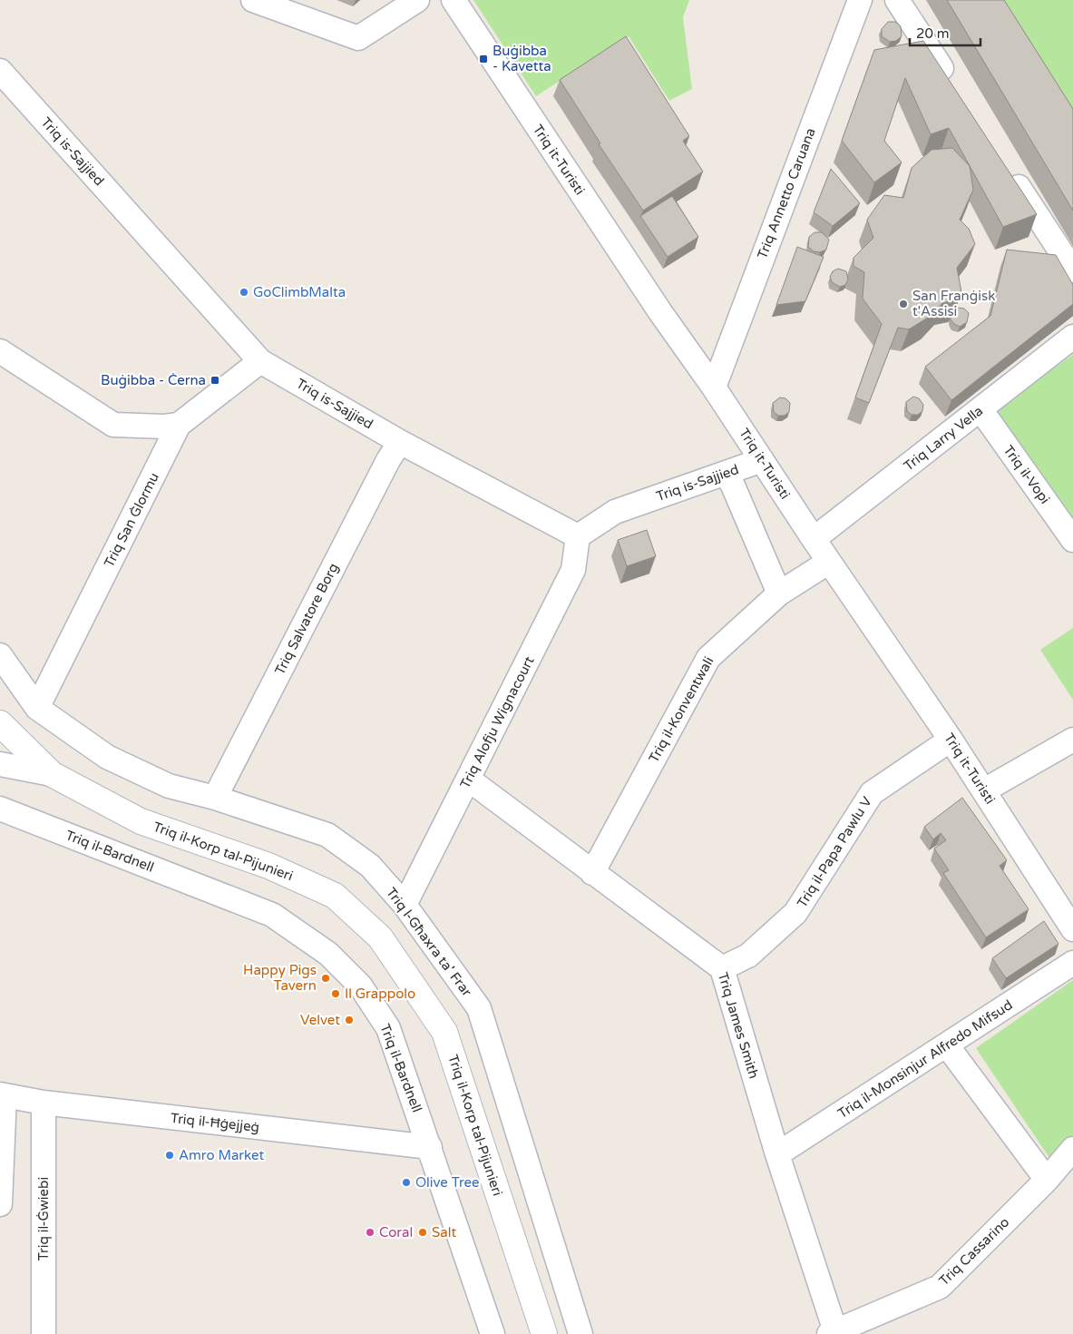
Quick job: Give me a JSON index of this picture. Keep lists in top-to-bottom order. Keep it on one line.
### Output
{"streets":{"street":["Triq is-Sajjied","Triq it-Turisti","Triq Annetto Caruana","Triq Larry Vella","Triq il-Vopi","Triq San Ġlormu","Triq Salvatore Borg","Triq il-Konventwali","Triq Alofju Wignacourt","Triq il-Bardnell","Triq il-Korp tal-Pijunieri","Triq il-Papa Pawlu V","Triq l-Għaxra ta' Frar","Triq James Smith","Triq il-Monsinjur Alfredo Mifsud","Triq il-Ħġejjeġ","Triq il-Ġwiebi","Triq Cassarino"]},"crossings":[["Triq is-Sajjied","Triq it-Turisti"],["Triq is-Sajjied","Triq San Ġlormu"],["Triq is-Sajjied","Triq Salvatore Borg"],["Triq is-Sajjied","Triq Alofju Wignacourt"],["Triq it-Turisti","Triq Annetto Caruana"],["Triq it-Turisti","Triq Larry Vella"],["Triq it-Turisti","Triq il-Konventwali"],["Triq it-Turisti","Triq il-Papa Pawlu V"],["Triq Larry Vella","Triq il-Vopi"],["Triq San Ġlormu","Triq l-Għaxra ta' Frar"],["Triq Salvatore Borg","Triq l-Għaxra ta' Frar"],["Triq il-Konventwali","Triq James Smith"],["Triq Alofju Wignacourt","Triq l-Għaxra ta' Frar"],["Triq Alofju Wignacourt","Triq James Smith"],["Triq il-Bardnell","Triq il-Ħġejjeġ"],["Triq il-Papa Pawlu V","Triq James Smith"],["Triq James Smith","Triq il-Monsinjur Alfredo Mifsud"],["Triq James Smith","Triq Cassarino"],["Triq il-Ħġejjeġ","Triq il-Ġwiebi"]],"places":{"transit":["Buġibba - Kavetta","Buġibba - Ċerna"],"other":["GoClimbMalta","San Franġisk t'Assisi","Happy Pigs Tavern","Il Grappolo","Velvet","Amro Market","Olive Tree","Coral","Salt"]},"scale_bar":"20 m"}
